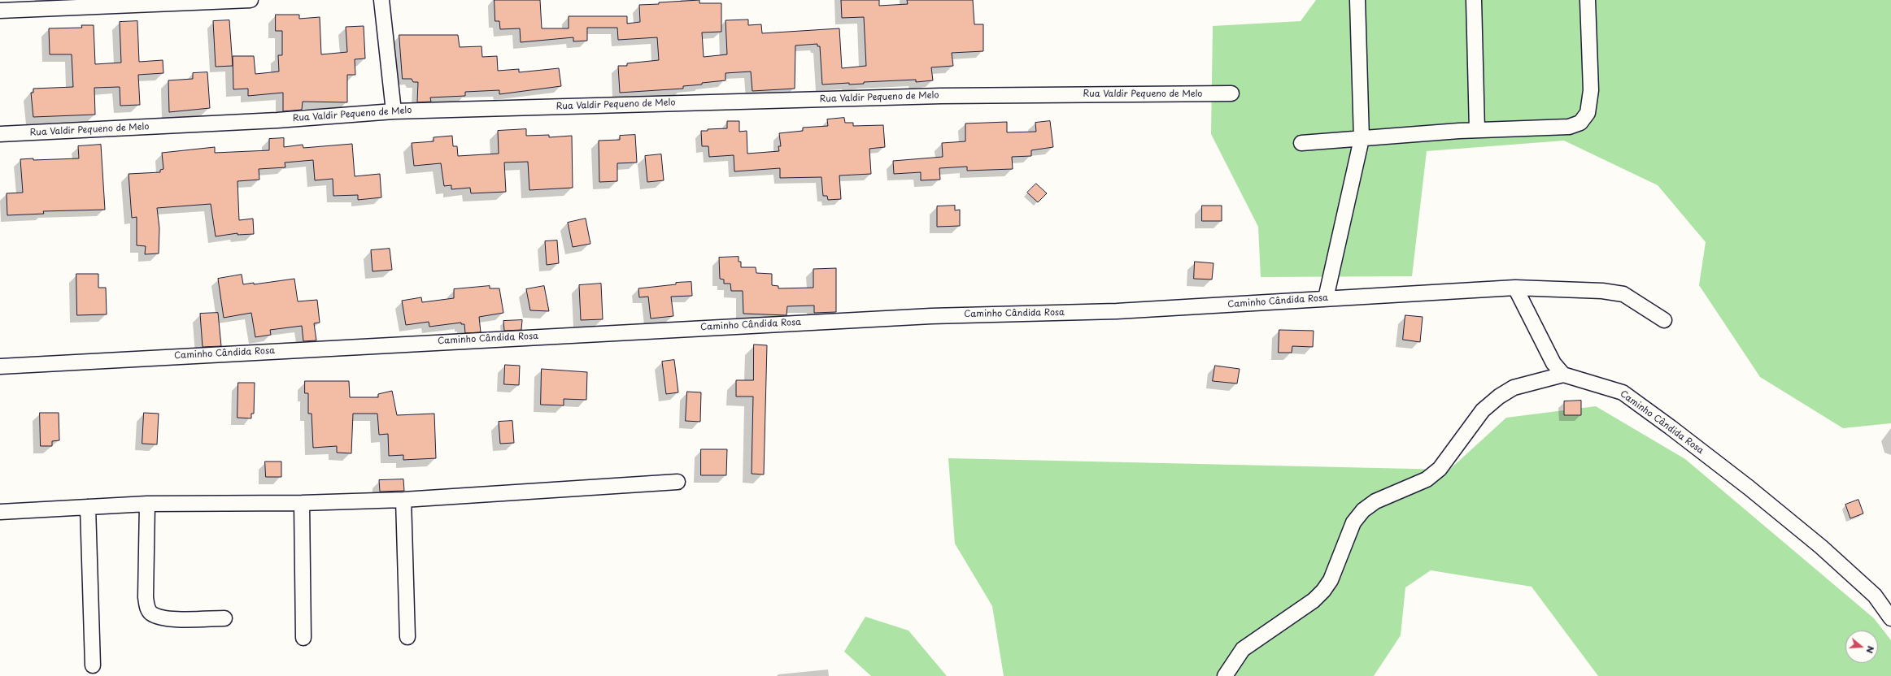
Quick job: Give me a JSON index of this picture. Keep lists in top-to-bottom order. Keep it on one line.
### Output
{"streets":{"street":["Rua Valdir Pequeno de Melo","Caminho Cândida Rosa"]},"north":"right"}
